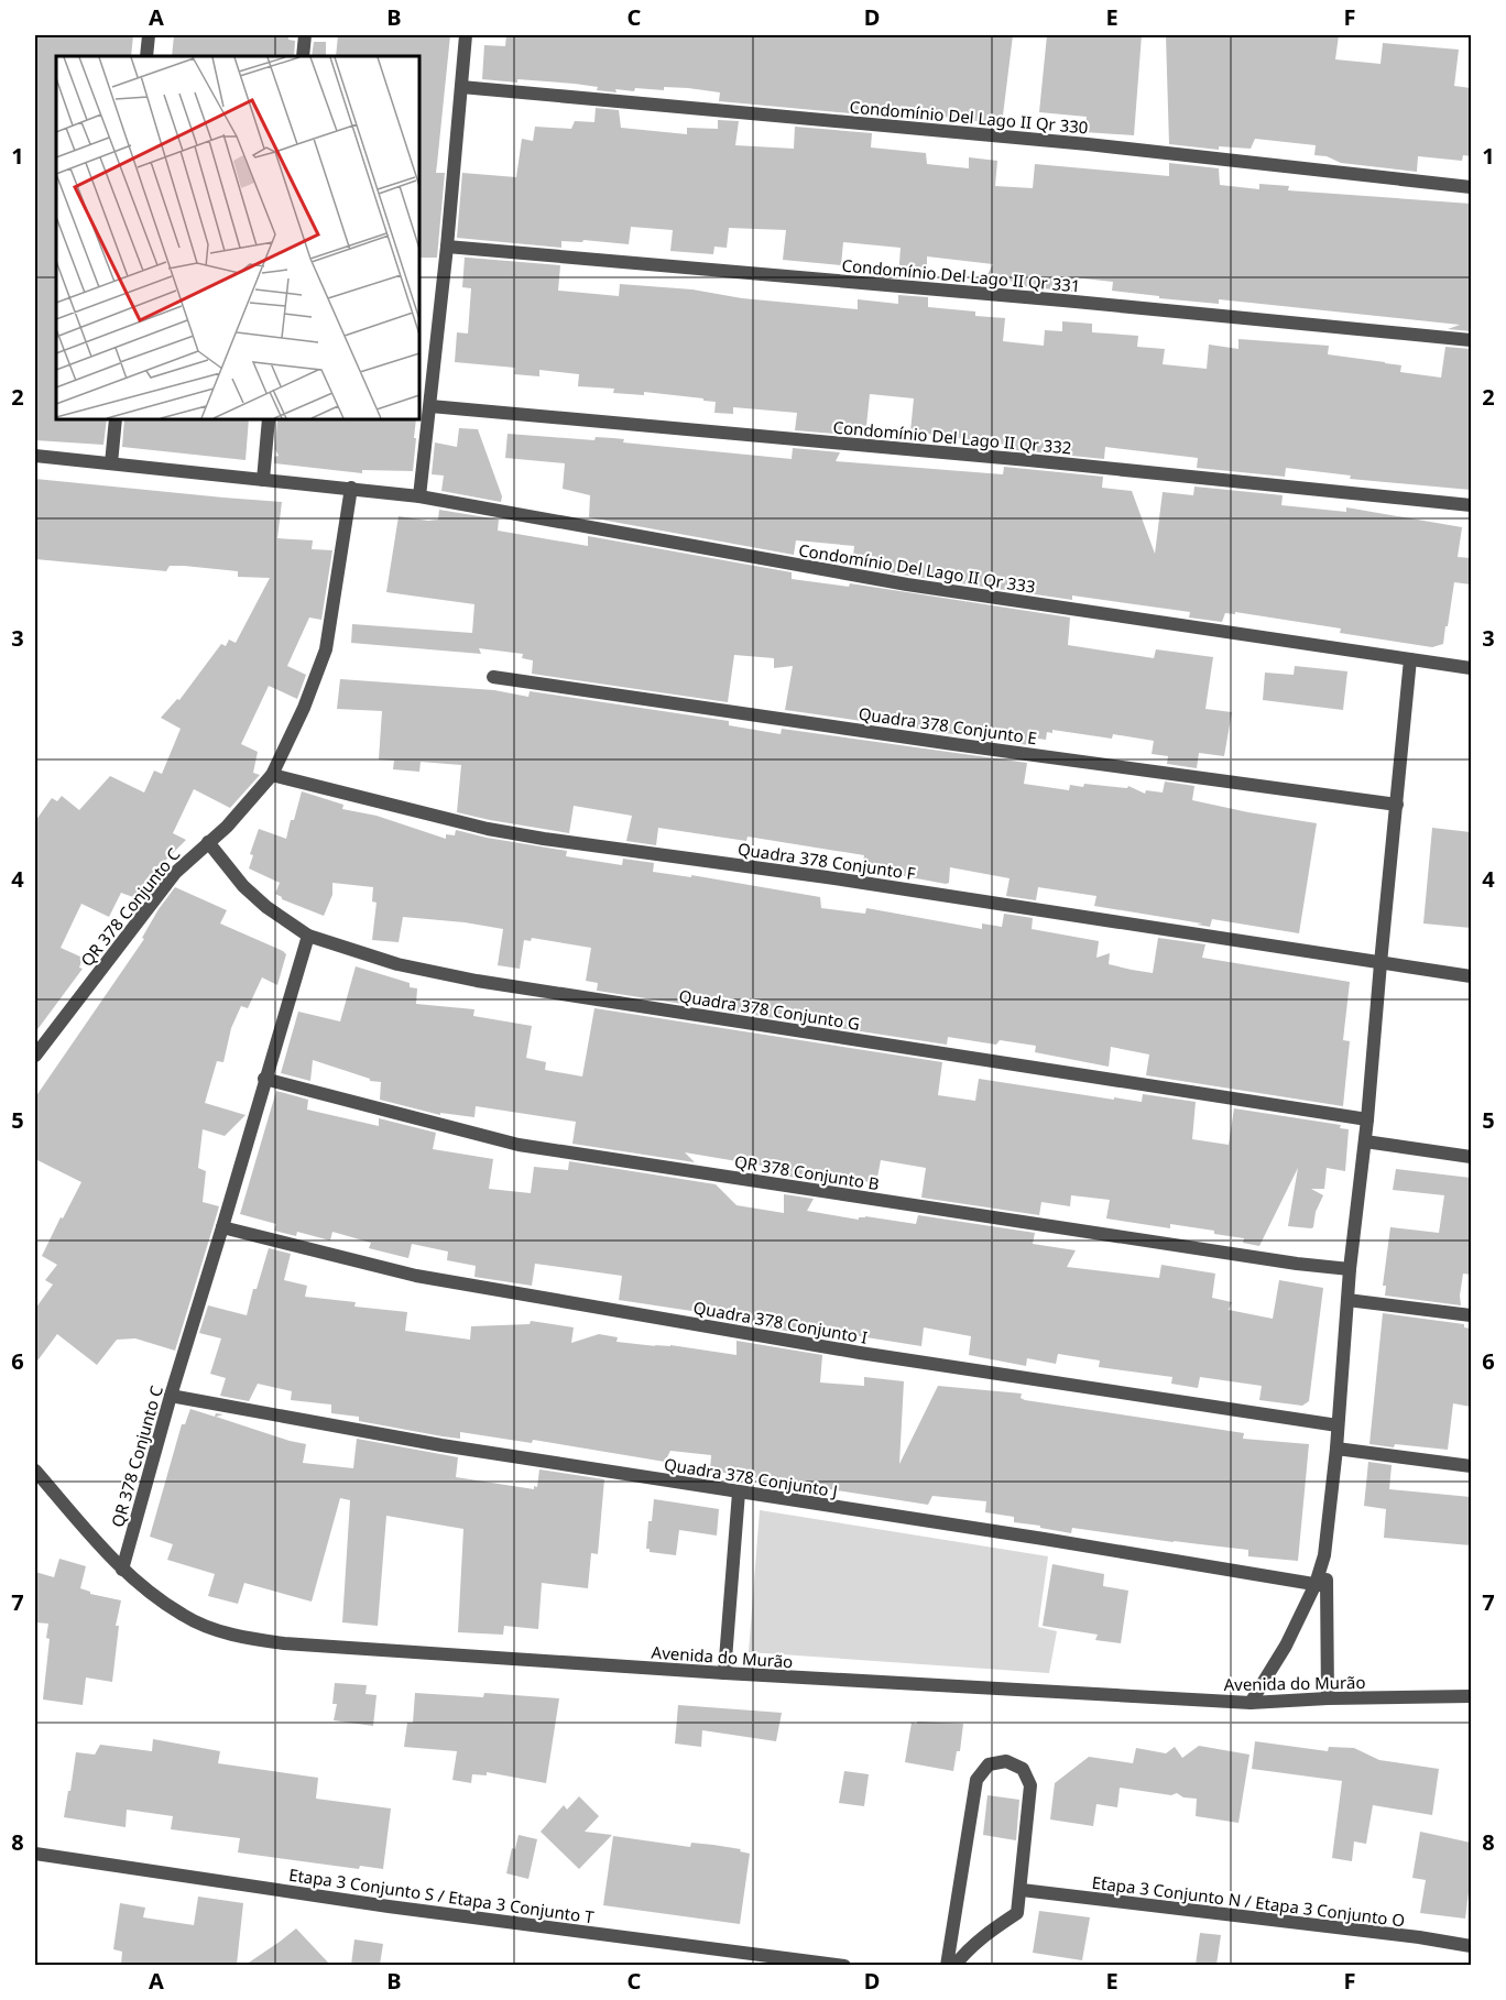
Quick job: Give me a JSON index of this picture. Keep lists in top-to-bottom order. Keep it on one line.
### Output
{"streets":{"street":["Condomínio Del Lago II Qr 330","Condomínio Del Lago II Qr 331","Condomínio Del Lago II Qr 332","Condomínio Del Lago II Qr 333","Quadra 378 Conjunto E","Quadra 378 Conjunto F","QR 378 Conjunto C","Quadra 378 Conjunto G","QR 378 Conjunto B","Quadra 378 Conjunto I","Quadra 378 Conjunto J","Avenida do Murão","Etapa 3 Conjunto S / Etapa 3 Conjunto T","Etapa 3 Conjunto N / Etapa 3 Conjunto O"]},"crossings":[["Condomínio Del Lago II Qr 333","QR 378 Conjunto C"],["Quadra 378 Conjunto F","QR 378 Conjunto C"],["QR 378 Conjunto C","Quadra 378 Conjunto G"],["QR 378 Conjunto C","QR 378 Conjunto B"],["QR 378 Conjunto C","Quadra 378 Conjunto I"],["QR 378 Conjunto C","Quadra 378 Conjunto J"],["QR 378 Conjunto C","Avenida do Murão"]],"grid":{"columns":["A","B","C","D","E","F"],"rows":["1","2","3","4","5","6","7","8"]}}
